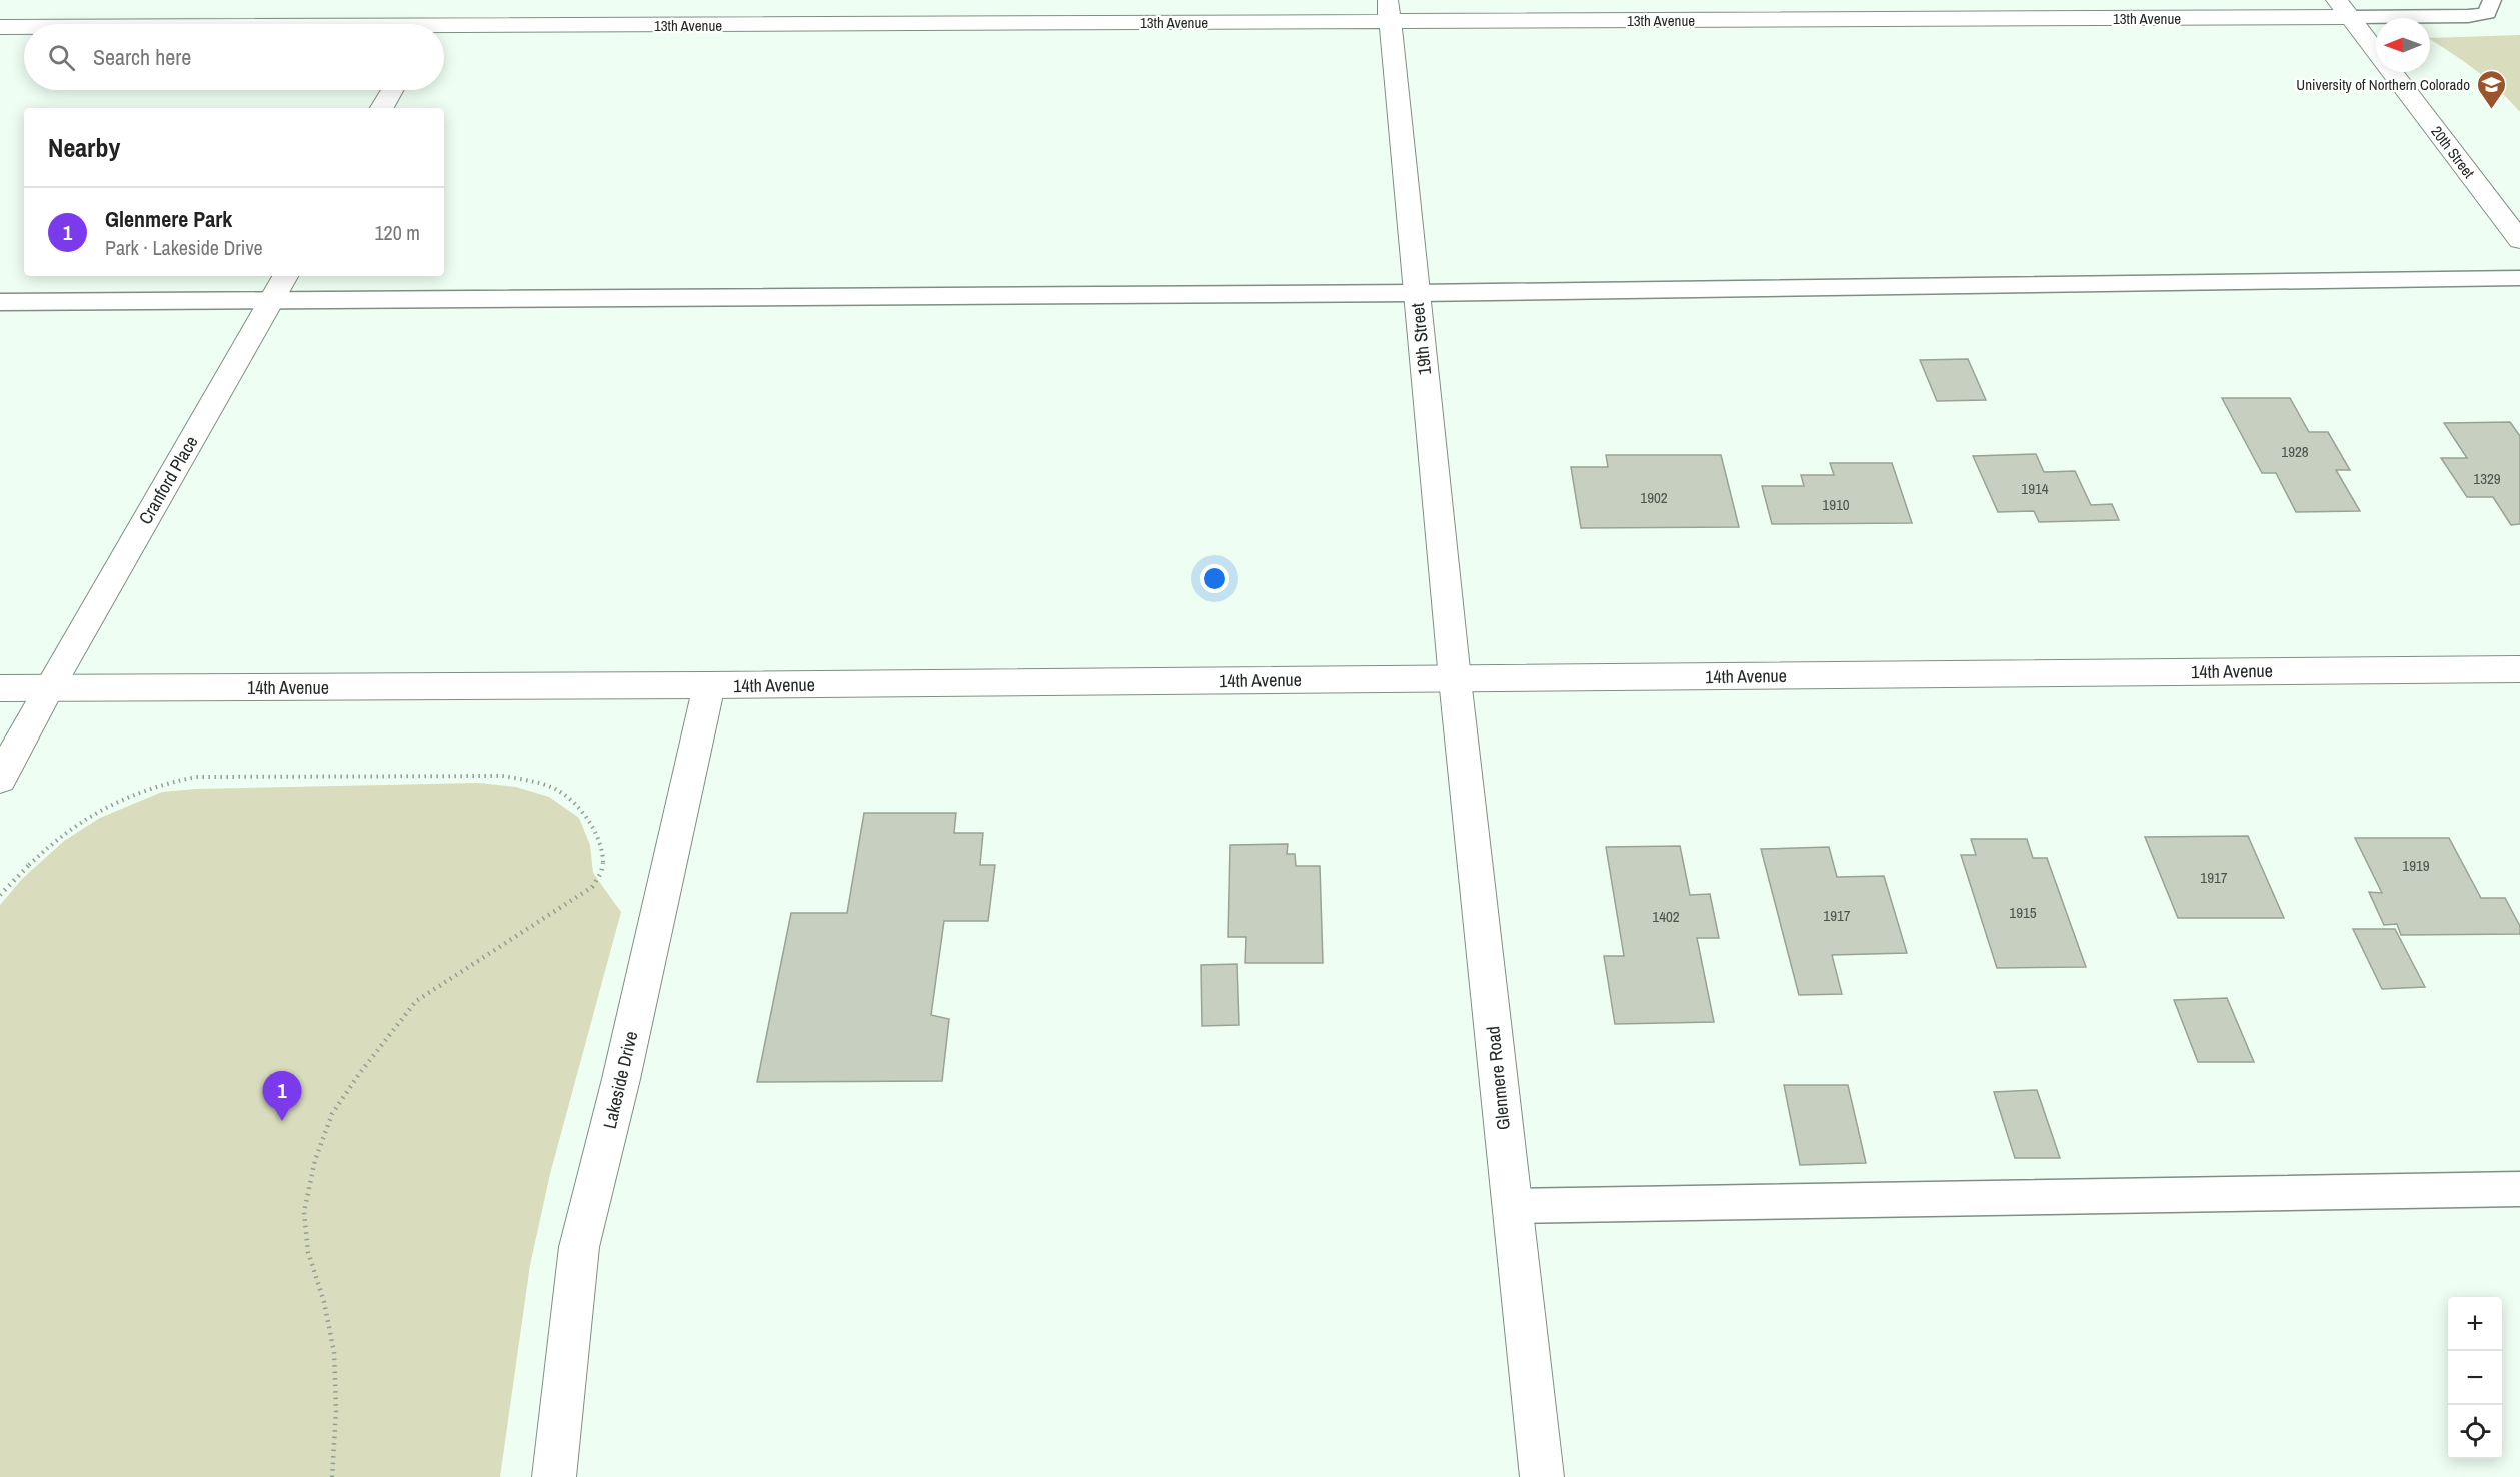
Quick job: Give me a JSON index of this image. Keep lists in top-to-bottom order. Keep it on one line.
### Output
{"streets":{"street":["13th Avenue","20th Street","19th Street","Cranford Place","14th Avenue","Glenmere Road","Lakeside Drive"]},"crossings":[["13th Avenue","20th Street"],["13th Avenue","19th Street"],["19th Street","14th Avenue"],["19th Street","Glenmere Road"],["Cranford Place","14th Avenue"],["14th Avenue","Glenmere Road"],["14th Avenue","Lakeside Drive"]],"places":{"school or university":["University of Northern Colorado"]},"house_numbers":["1928","1329","1914","1902","1910","1919","1917","1915","1917","1402"],"north":"left","page":{"search":"Search here","heading":"Nearby","list":[{"mark":"1","name":"Glenmere Park","note":"Park · Lakeside Drive","value":"120 m"}],"pins":"1","map_buttons":["+","−"]}}
